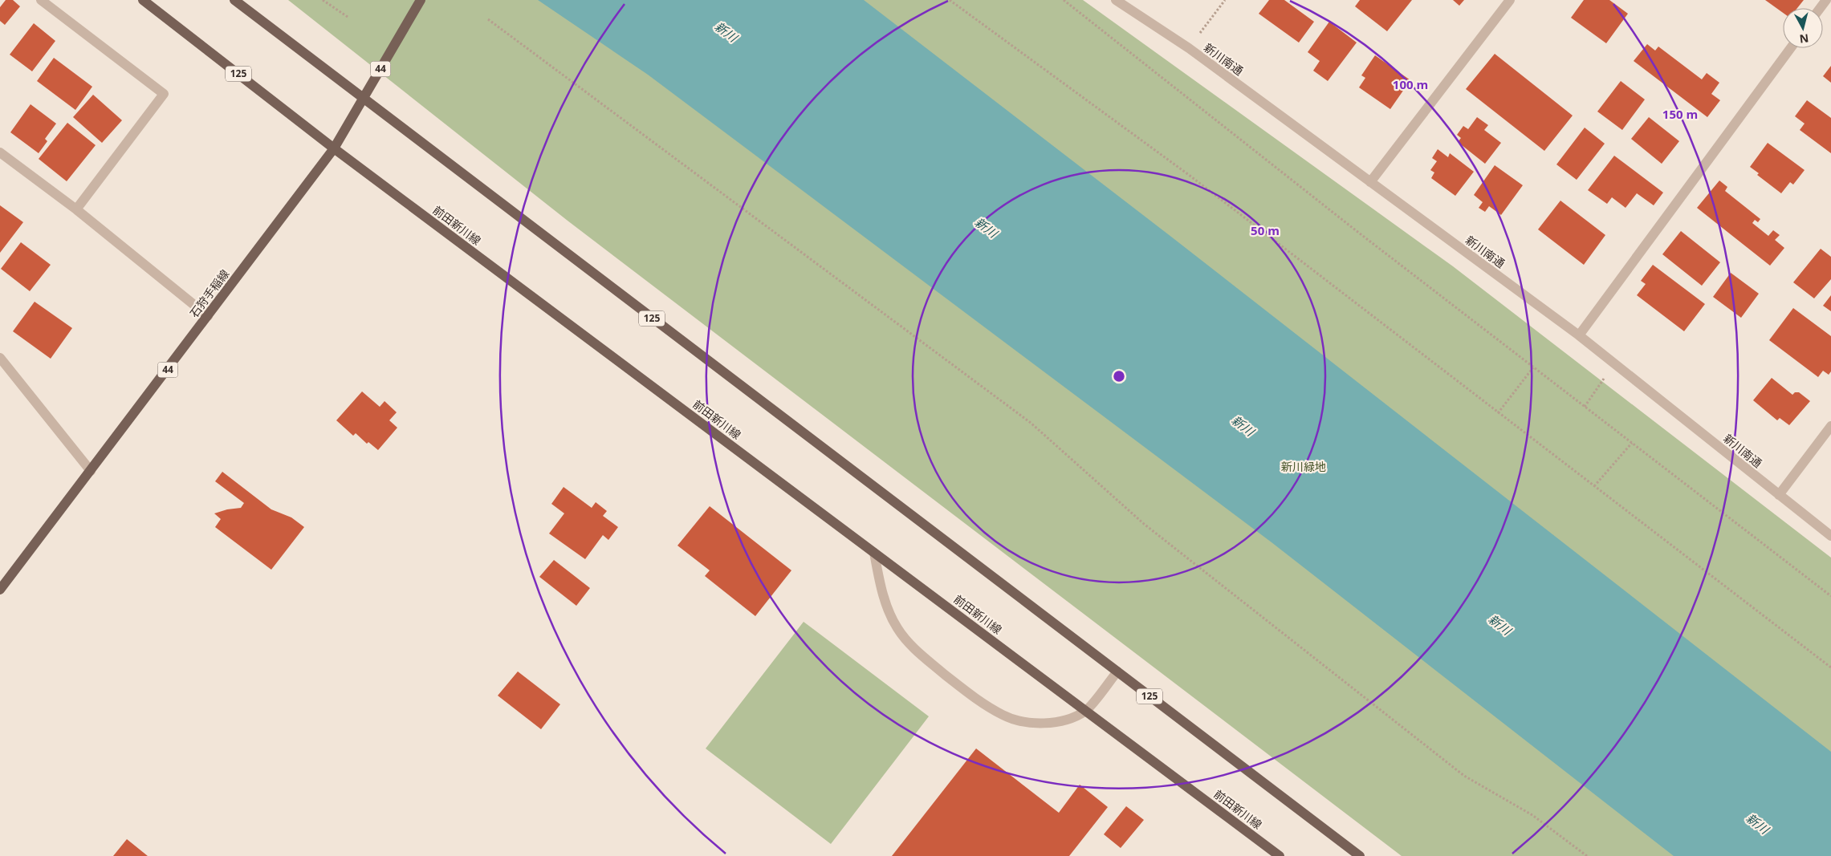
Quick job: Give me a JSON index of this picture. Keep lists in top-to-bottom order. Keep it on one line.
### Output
{"streets":{"main road":["44","125","前田新川線","石狩手稲線"],"street":["新川南通"]},"crossings":[["125","石狩手稲線"],["前田新川線","石狩手稲線"]],"water":["新川"],"parks":["新川緑地"],"north":"bottom","rings":["100 m","150 m","50 m"]}
